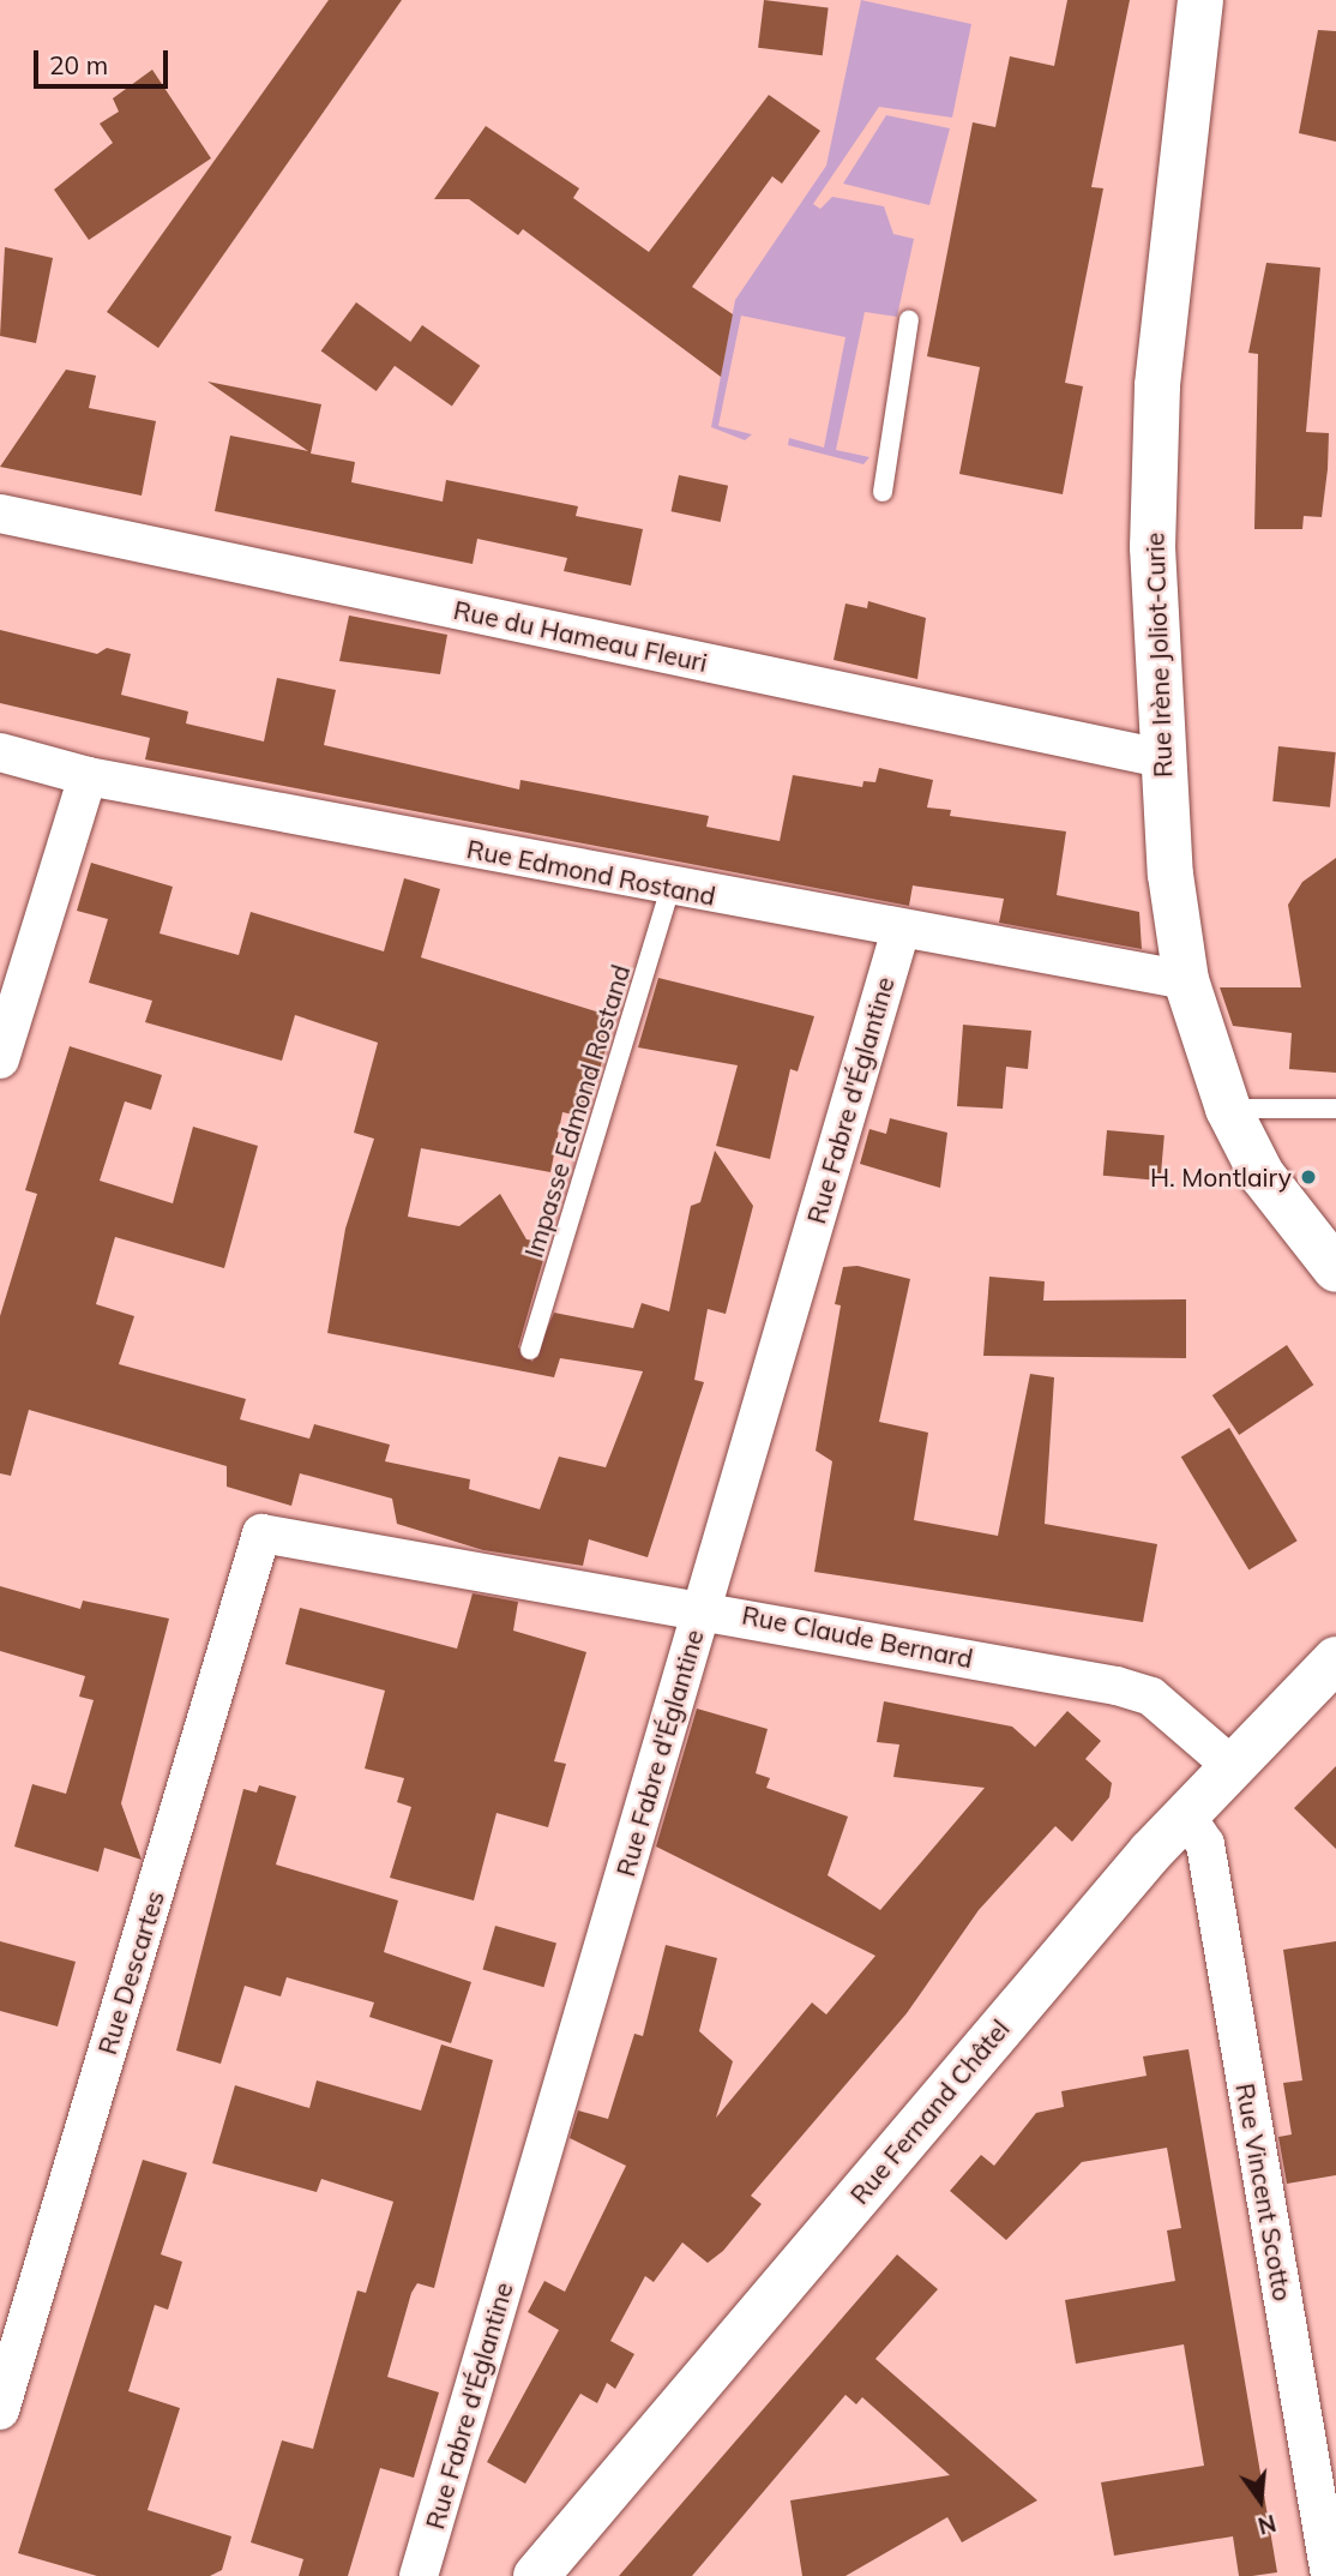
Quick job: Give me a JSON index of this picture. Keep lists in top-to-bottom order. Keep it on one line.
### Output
{"streets":{"street":["Rue du Hameau Fleuri","Rue Irène Joliot-Curie","Rue Edmond Rostand","Rue Fabre d'Églantine","Rue Claude Bernard","Rue Descartes","Rue Fernand Châtel","Rue Vincent Scotto"],"lane":["Impasse Edmond Rostand"]},"crossings":[["Rue du Hameau Fleuri","Rue Irène Joliot-Curie"],["Rue Irène Joliot-Curie","Rue Edmond Rostand"],["Rue Edmond Rostand","Rue Fabre d'Églantine"],["Rue Edmond Rostand","Impasse Edmond Rostand"],["Rue Fabre d'Églantine","Rue Claude Bernard"],["Rue Claude Bernard","Rue Descartes"],["Rue Claude Bernard","Rue Fernand Châtel"],["Rue Fernand Châtel","Rue Vincent Scotto"]],"places":["H. Montlairy"],"scale_bar":"20 m","north":"bottom"}
